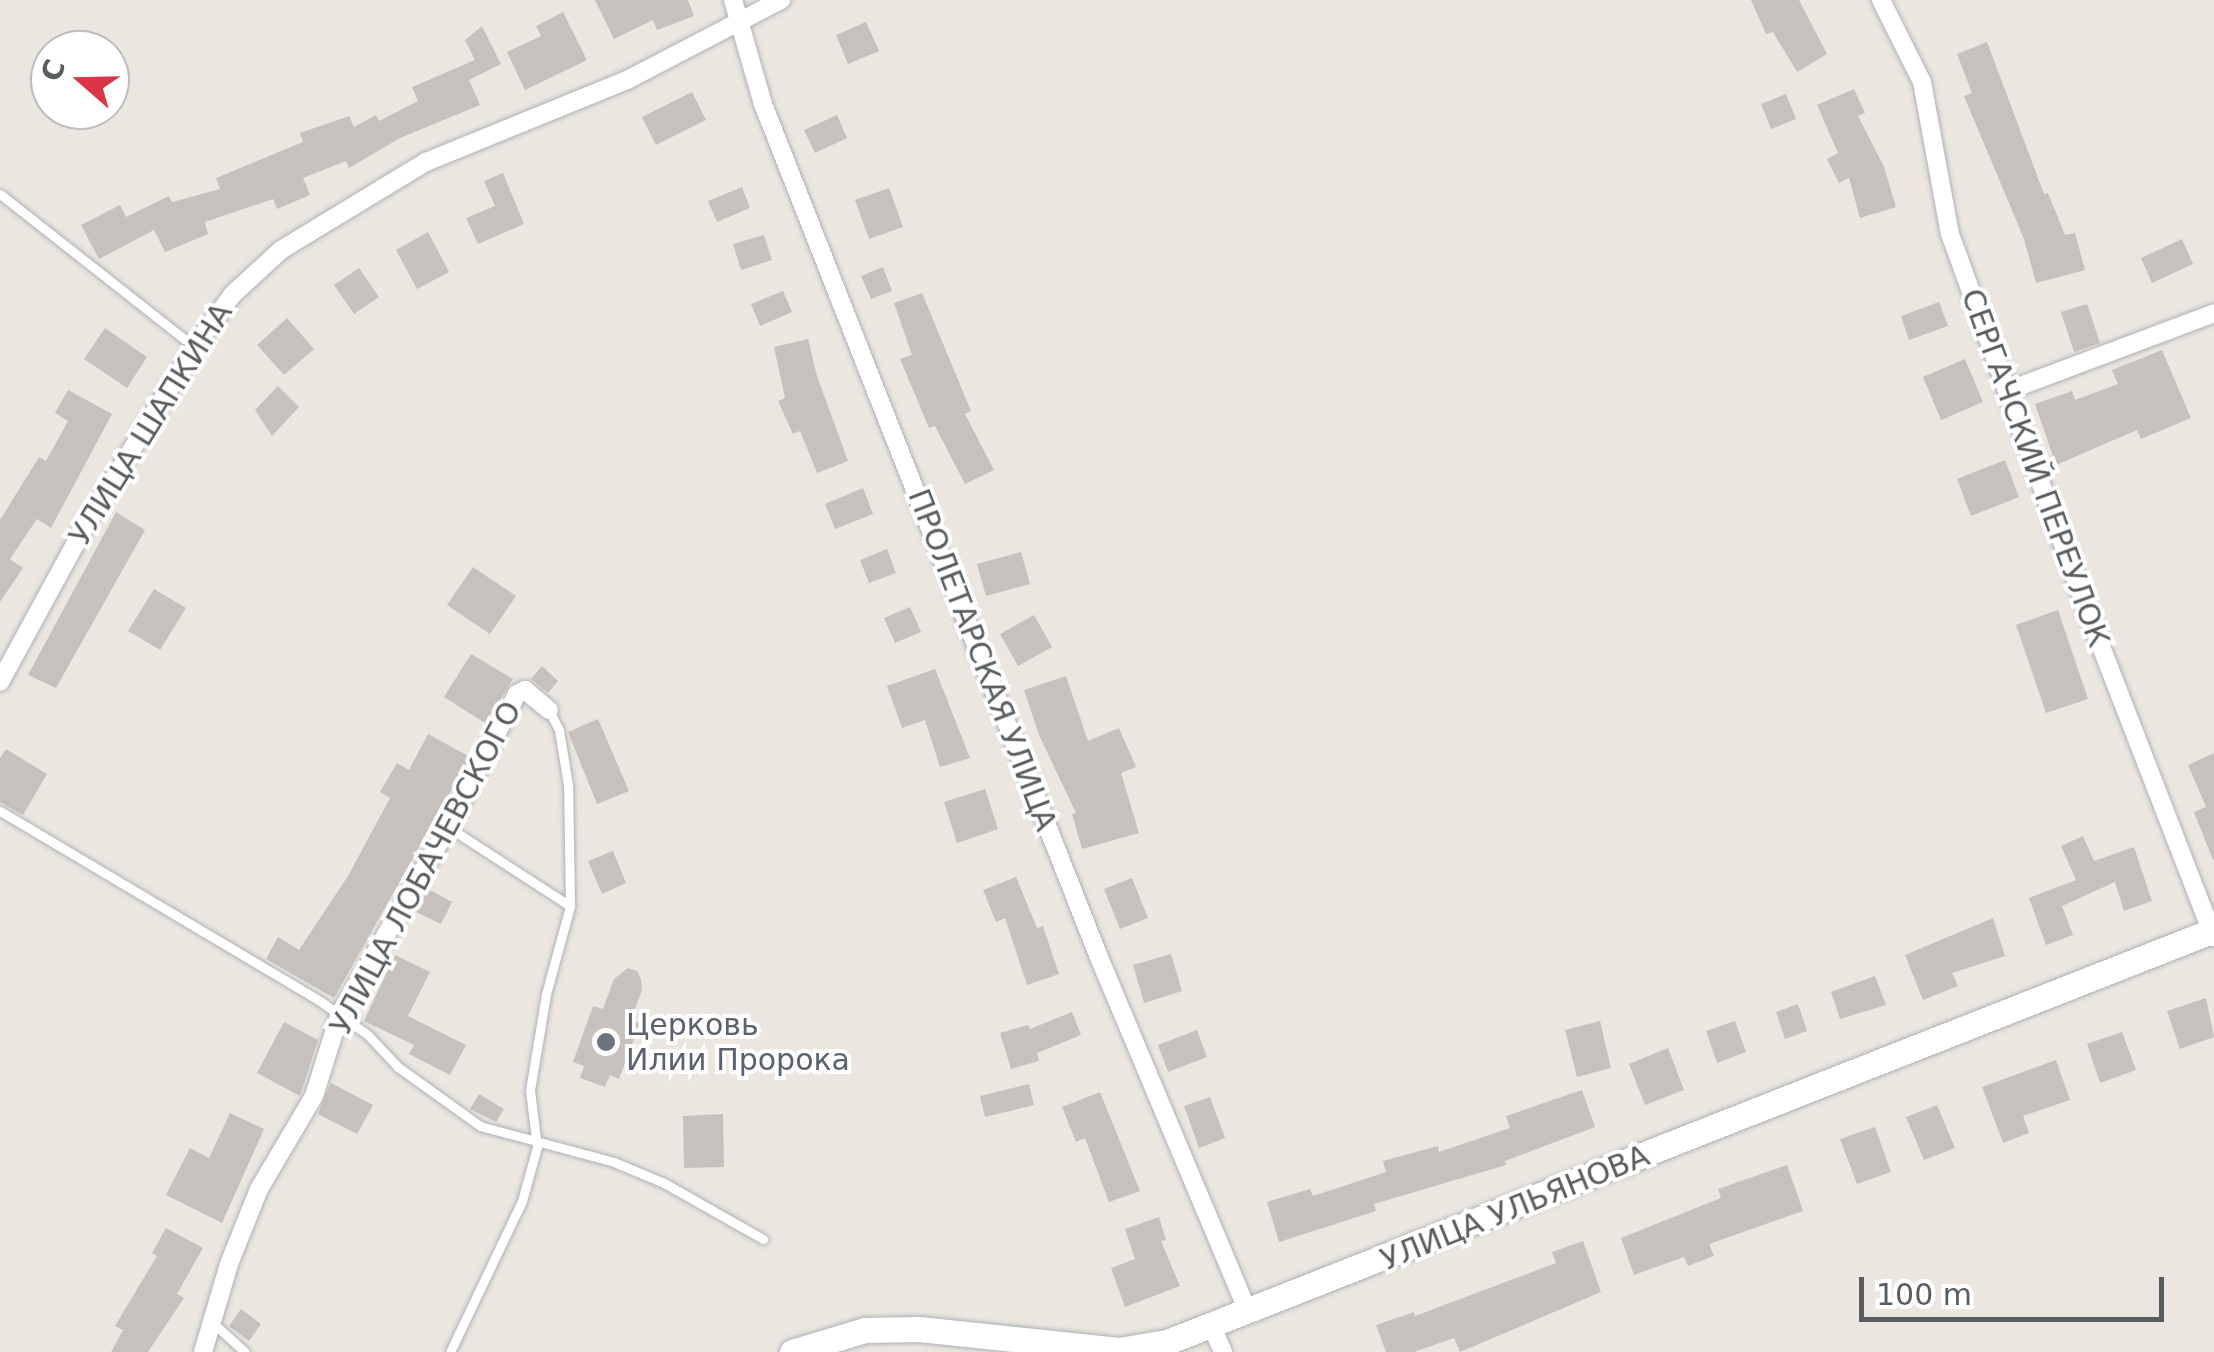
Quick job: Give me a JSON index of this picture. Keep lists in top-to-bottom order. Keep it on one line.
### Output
{"streets":{"main road":["УЛИЦА УЛЬЯНОВА"],"street":["УЛИЦА ШАПКИНА","СЕРГАЧСКИЙ ПЕРЕУЛОК","ПРОЛЕТАРСКАЯ УЛИЦА","УЛИЦА ЛОБАЧЕВСКОГО"]},"crossings":[["УЛИЦА ШАПКИНА","ПРОЛЕТАРСКАЯ УЛИЦА"],["СЕРГАЧСКИЙ ПЕРЕУЛОК","УЛИЦА УЛЬЯНОВА"],["ПРОЛЕТАРСКАЯ УЛИЦА","УЛИЦА УЛЬЯНОВА"]],"places":["Церковь Илии Пророка"],"scale_bar":"100 m","north":"left"}
